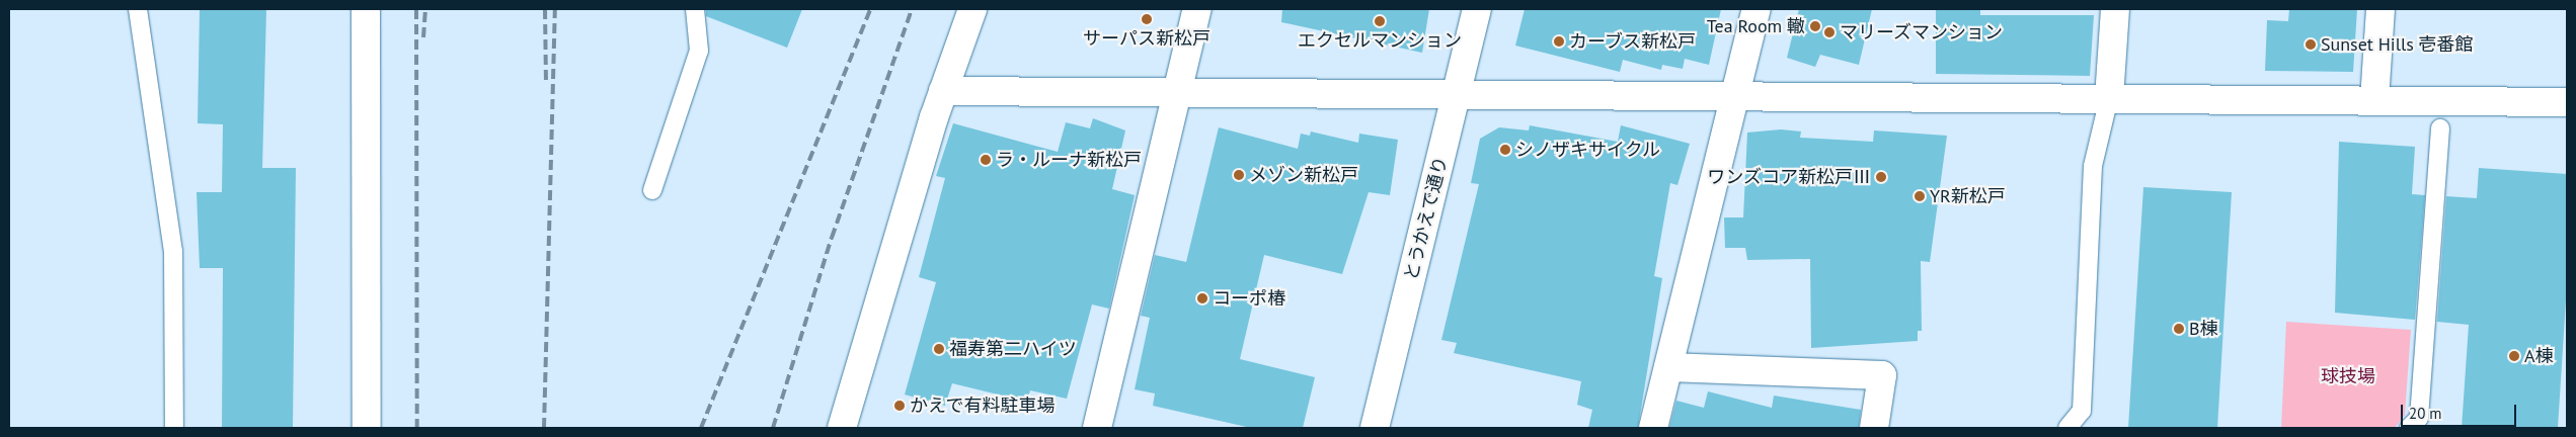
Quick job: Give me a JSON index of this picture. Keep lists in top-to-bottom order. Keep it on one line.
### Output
{"streets":{"street":["とうかえで通り"]},"parks":["球技場"],"places":["サーパス新松戸","エクセルマンション","Tea Room 轍","マリーズマンション","カーブス新松戸","Sunset Hills 壱番館","シノザキサイクル","ラ・ルーナ新松戸","メゾン新松戸","ワンズコア新松戸Ⅲ","YR新松戸","コーポ椿","B棟","福寿第二ハイツ","A棟","かえで有料駐車場"],"scale_bar":"20 m"}
